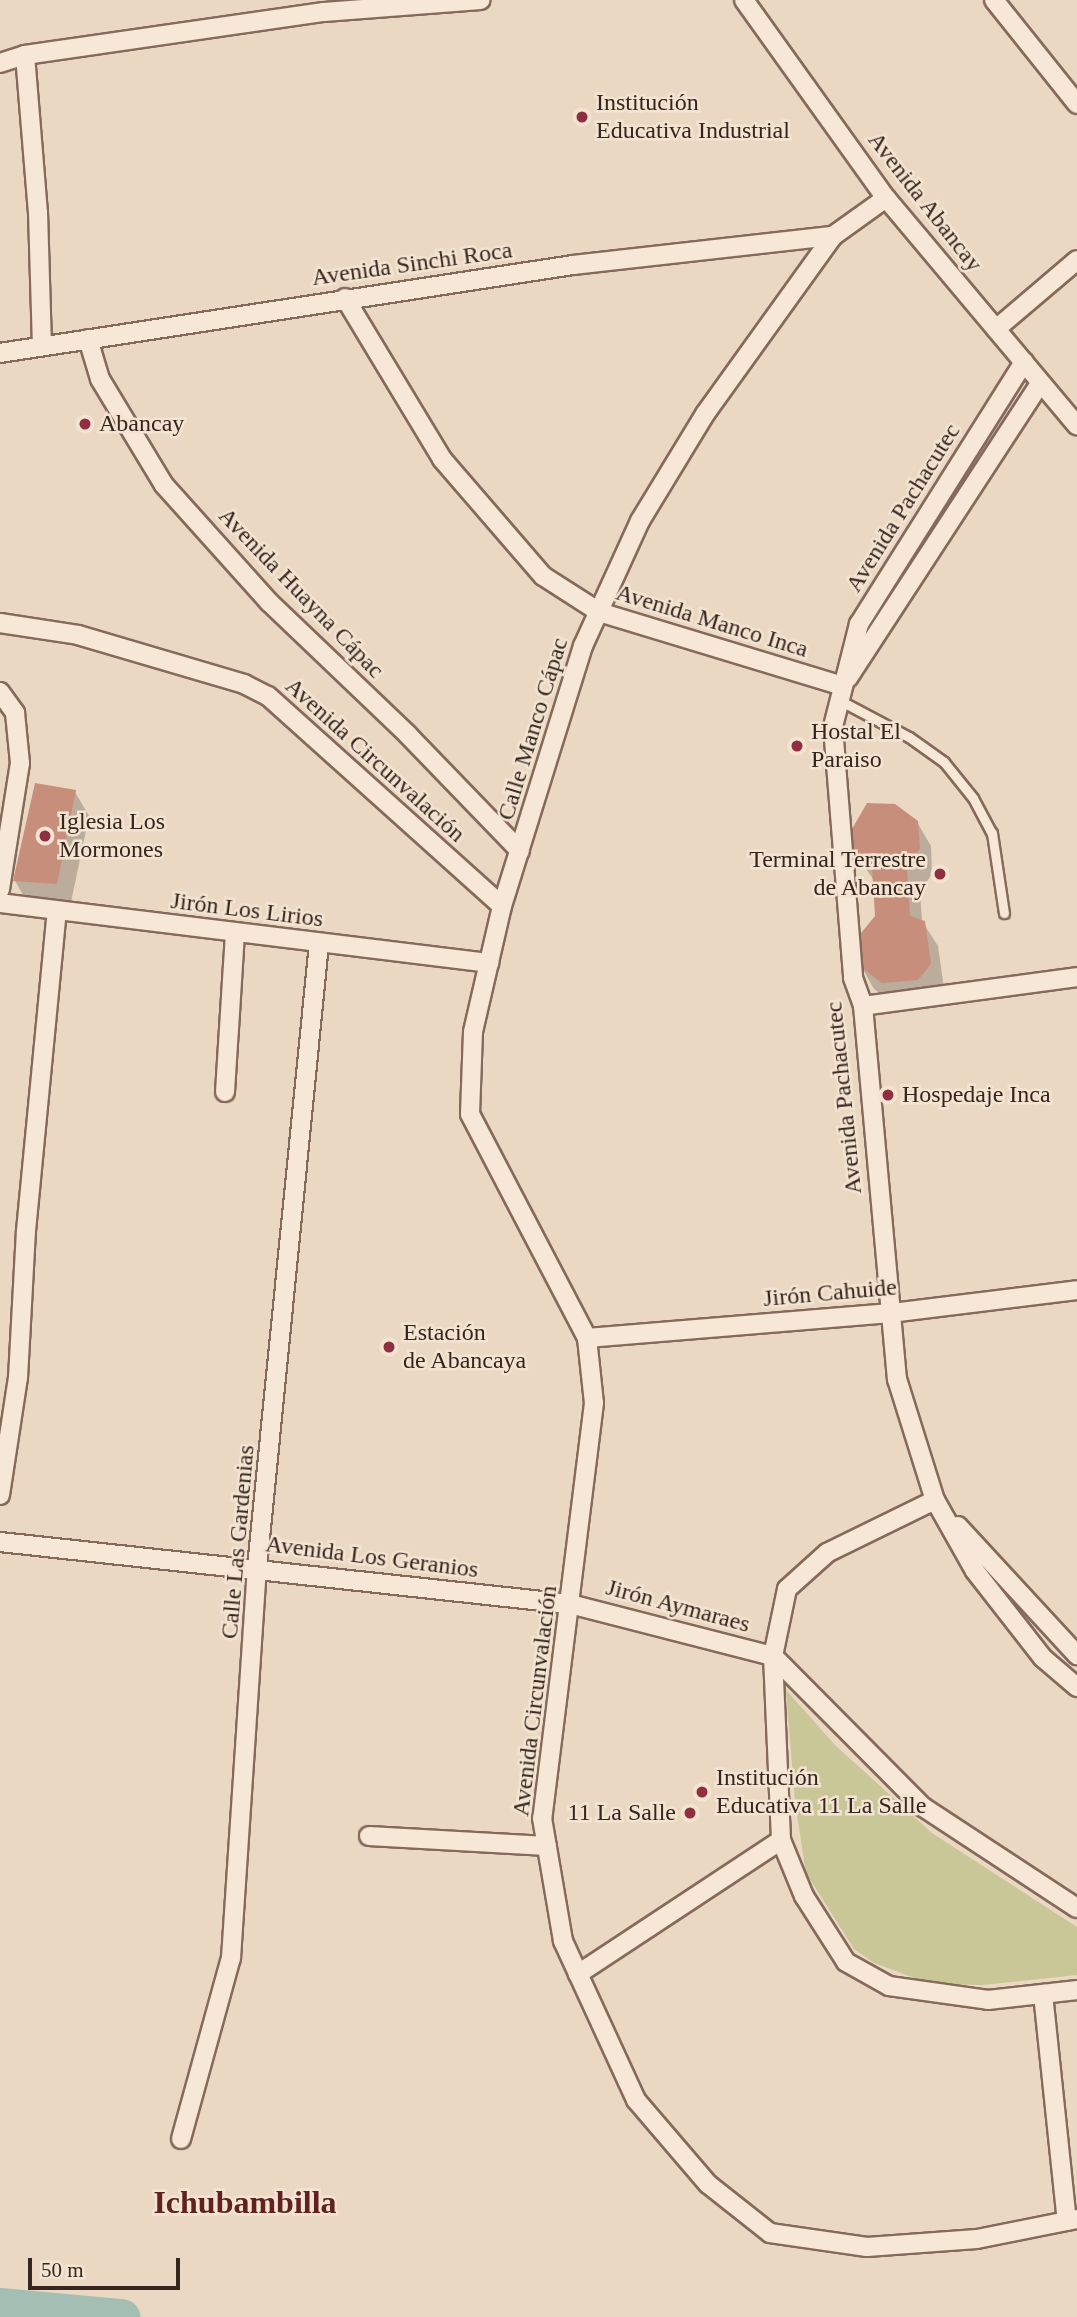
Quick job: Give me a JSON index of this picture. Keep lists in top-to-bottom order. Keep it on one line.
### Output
{"streets":{"street":["Avenida Abancay","Avenida Sinchi Roca","Avenida Pachacutec","Avenida Huayna Cápac","Avenida Manco Inca","Calle Manco Cápac","Avenida Circunvalación","Jirón Los Lirios","Jirón Cahuide","Calle Las Gardenias","Avenida Los Geranios","Jirón Aymaraes"]},"crossings":[["Avenida Abancay","Avenida Pachacutec"],["Avenida Abancay","Calle Manco Cápac"],["Avenida Sinchi Roca","Avenida Huayna Cápac"],["Avenida Sinchi Roca","Avenida Manco Inca"],["Avenida Sinchi Roca","Calle Manco Cápac"],["Avenida Pachacutec","Avenida Manco Inca"],["Avenida Pachacutec","Jirón Cahuide"],["Avenida Huayna Cápac","Calle Manco Cápac"],["Avenida Manco Inca","Calle Manco Cápac"],["Calle Manco Cápac","Avenida Circunvalación"],["Calle Manco Cápac","Jirón Los Lirios"],["Calle Manco Cápac","Jirón Cahuide"],["Avenida Circunvalación","Jirón Cahuide"],["Avenida Circunvalación","Avenida Los Geranios"],["Avenida Circunvalación","Jirón Aymaraes"],["Jirón Los Lirios","Calle Las Gardenias"],["Calle Las Gardenias","Avenida Los Geranios"],["Avenida Los Geranios","Jirón Aymaraes"]],"districts":["Ichubambilla"],"places":["Institución Educativa Industrial","Abancay","Hostal El Paraiso","Iglesia Los Mormones","Terminal Terrestre de Abancay","Hospedaje Inca","Estación de Abancaya","Institución Educativa 11 La Salle","11 La Salle"],"scale_bar":"50 m"}
